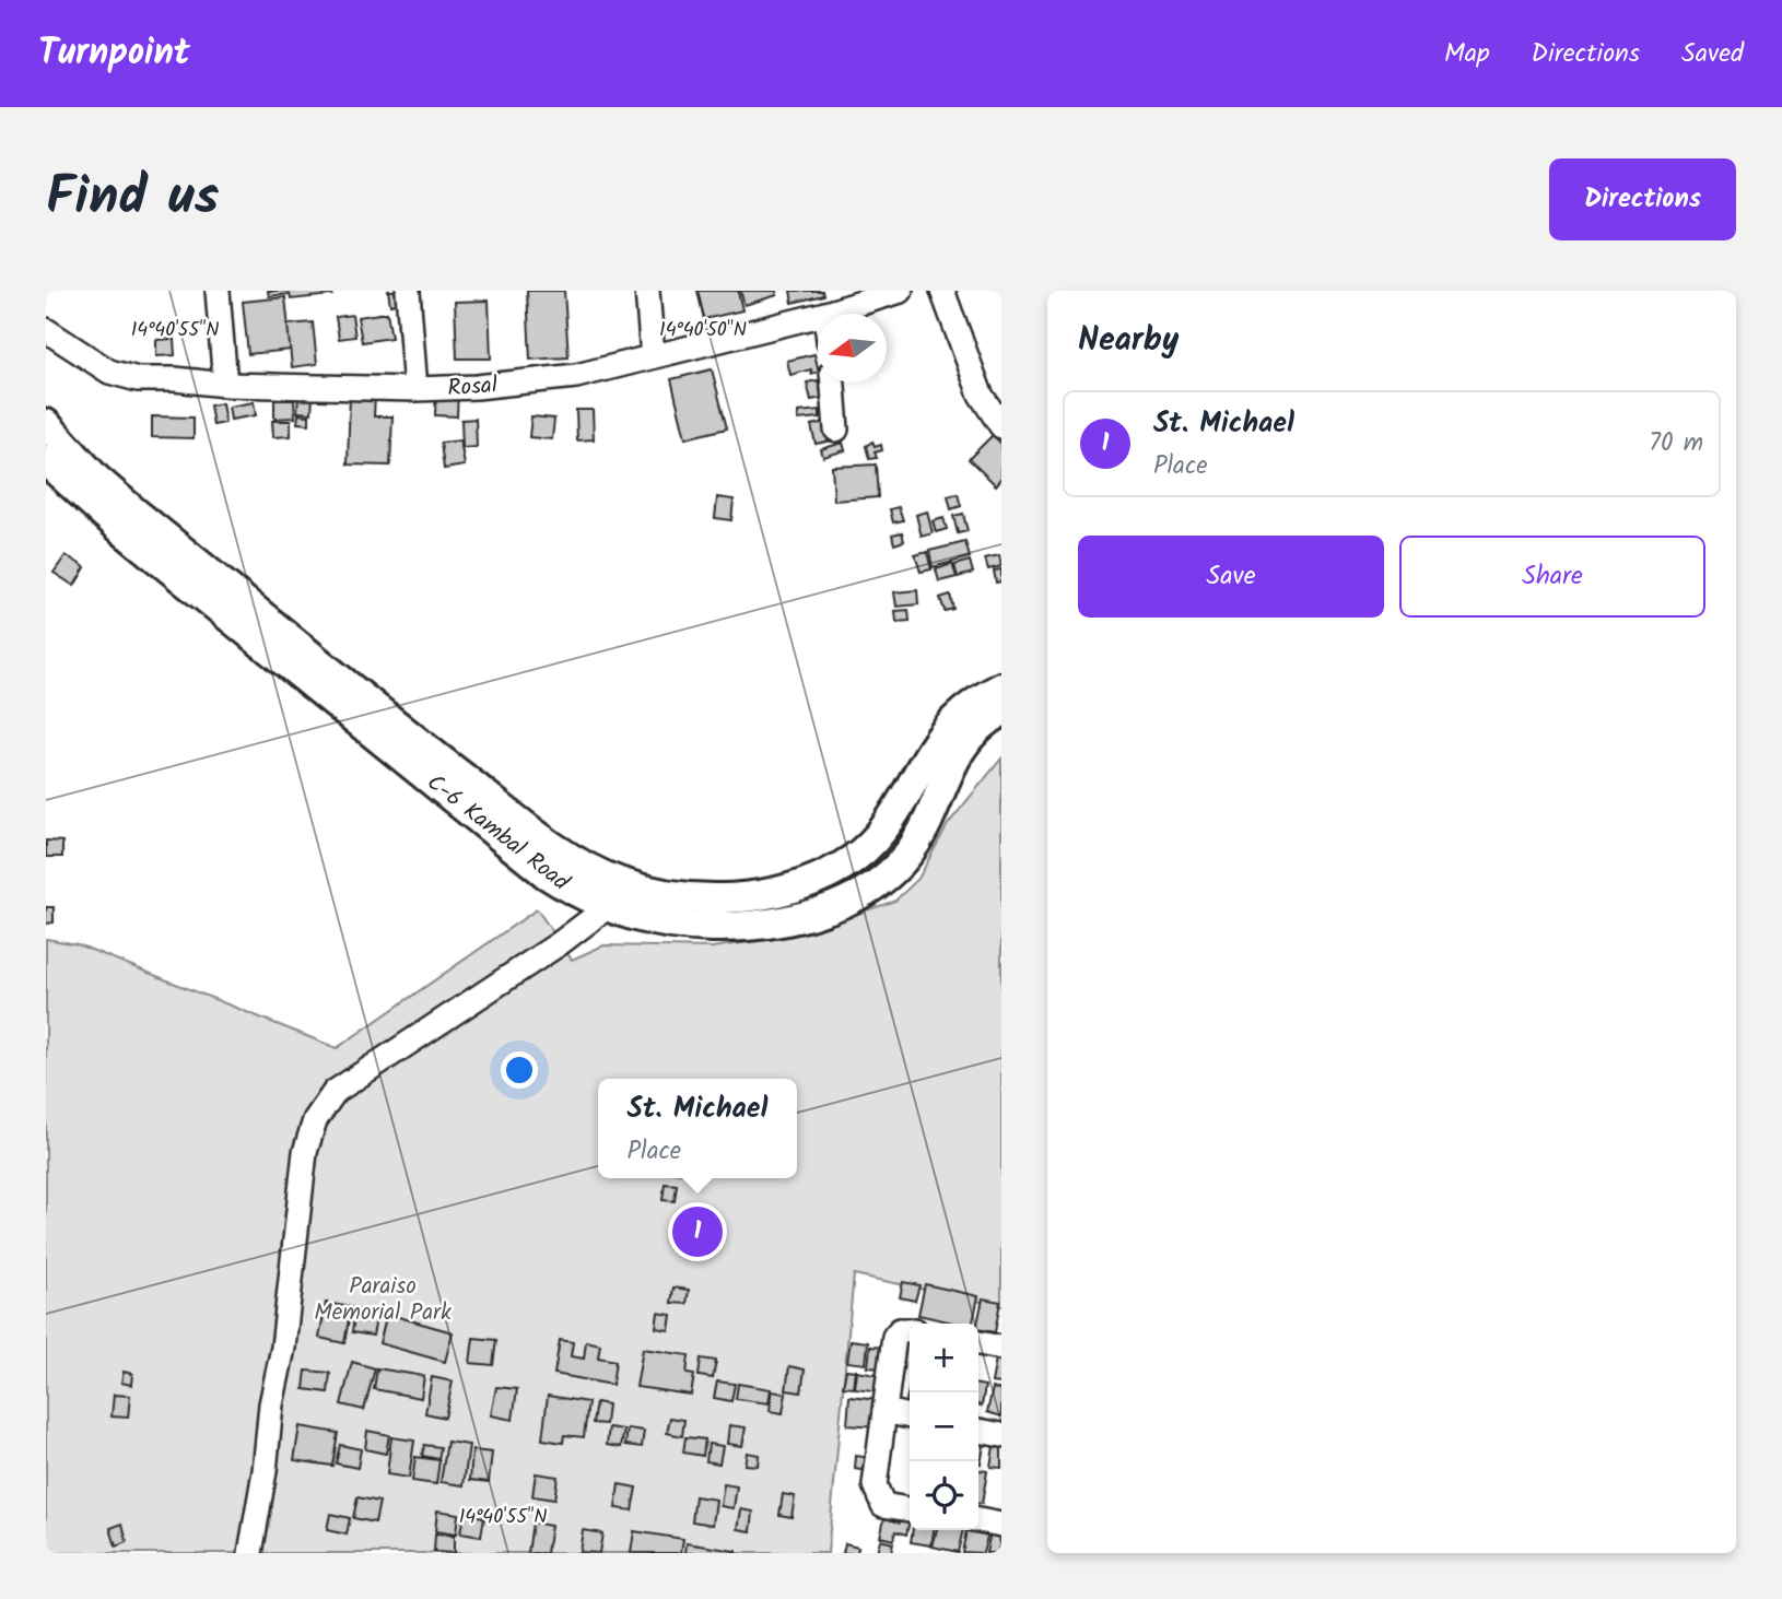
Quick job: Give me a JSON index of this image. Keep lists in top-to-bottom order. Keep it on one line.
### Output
{"streets":{"main road":["C-6 Kambal Road"],"street":["Rosal"]},"parks":["Paraiso Memorial Park"],"north":"left","page":{"header":"Turnpoint","nav":["Map","Directions","Saved"],"title":"Find us","buttons":["Directions",["Save","Share"]],"heading":"Nearby","list":[{"mark":"1","name":"St. Michael","note":"Place","value":"70 m"}],"popup":["St. Michael","Place"],"pins":"1","map_buttons":["+","−"]},"coordinates":["14°40'55\"N","14°40'50\"N"]}
